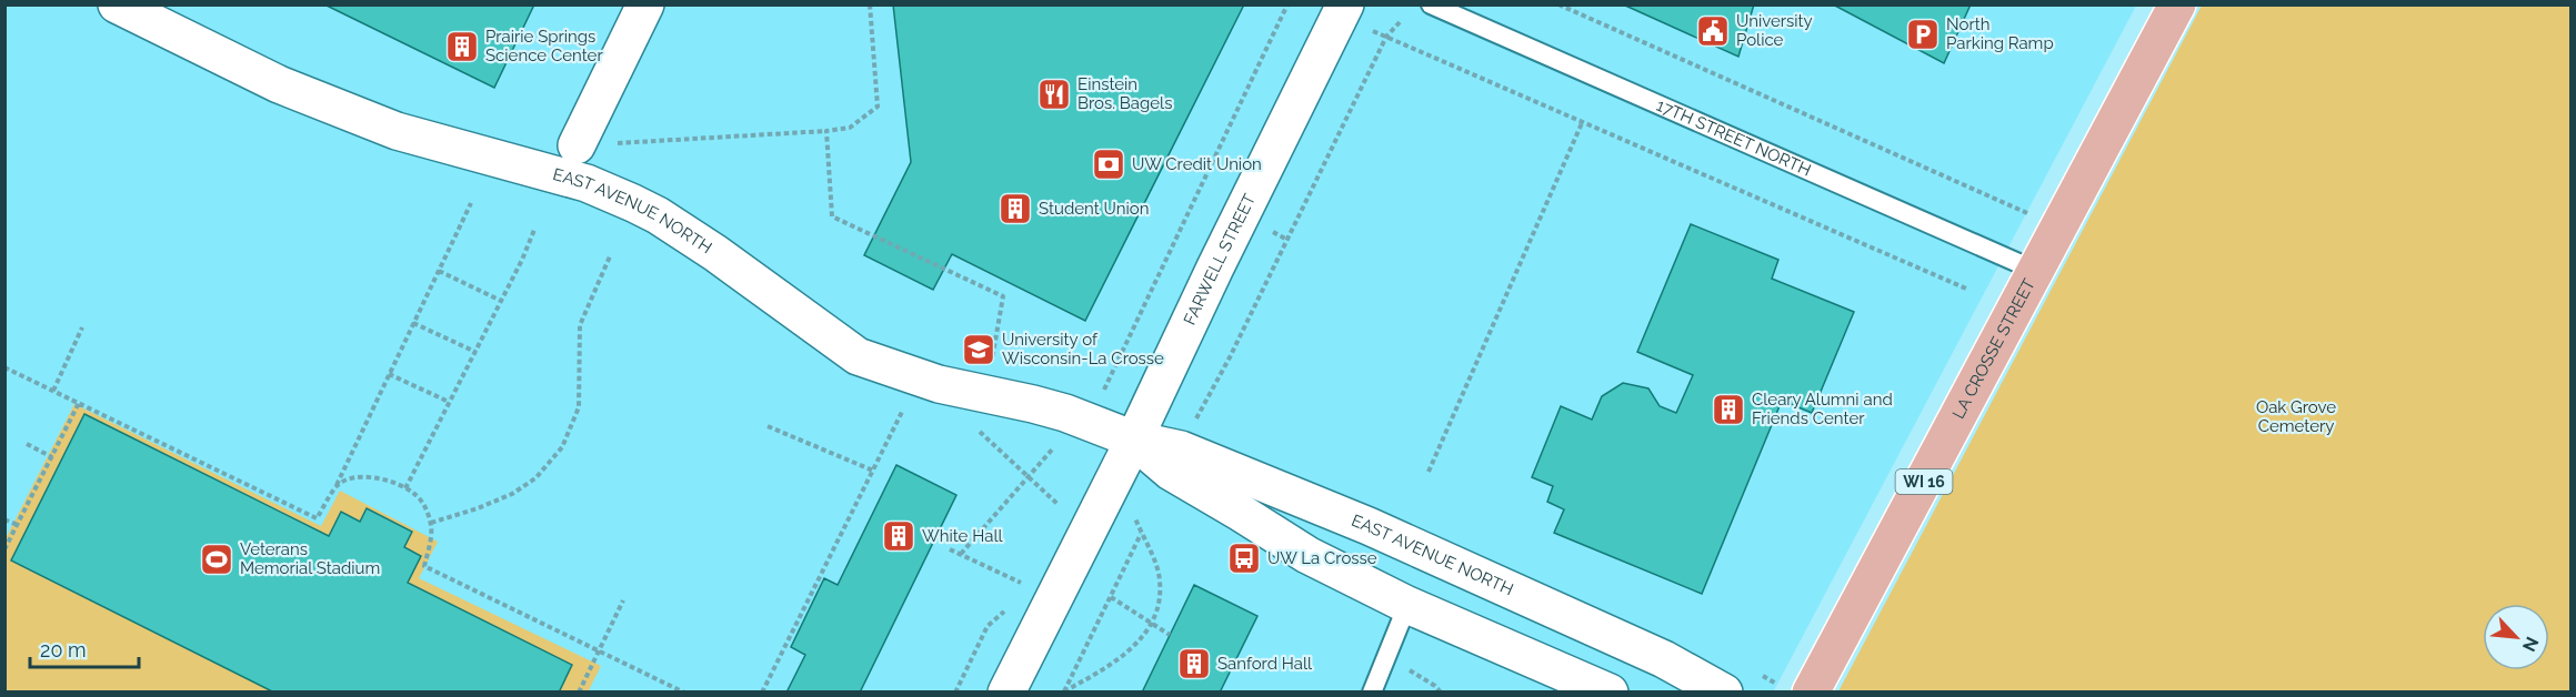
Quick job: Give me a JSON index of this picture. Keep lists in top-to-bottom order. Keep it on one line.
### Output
{"streets":{"main road":["LA CROSSE STREET","WI 16"],"street":["EAST AVENUE NORTH","FARWELL STREET"],"lane":["17TH STREET NORTH"]},"crossings":[["17TH STREET NORTH","LA CROSSE STREET"],["EAST AVENUE NORTH","FARWELL STREET"]],"parks":["Oak Grove Cemetery"],"places":{"public building":["University Police"],"parking":["North Parking Ramp"],"building":["Prairie Springs Science Center","Student Union","Cleary Alumni and Friends Center","White Hall","Sanford Hall"],"restaurant":["Einstein Bros. Bagels"],"bank":["UW Credit Union"],"school or university":["University of Wisconsin-La Crosse"],"bus stop":["UW La Crosse"],"sports":["Veterans Memorial Stadium"]},"scale_bar":"20 m","north":"bottom right"}
